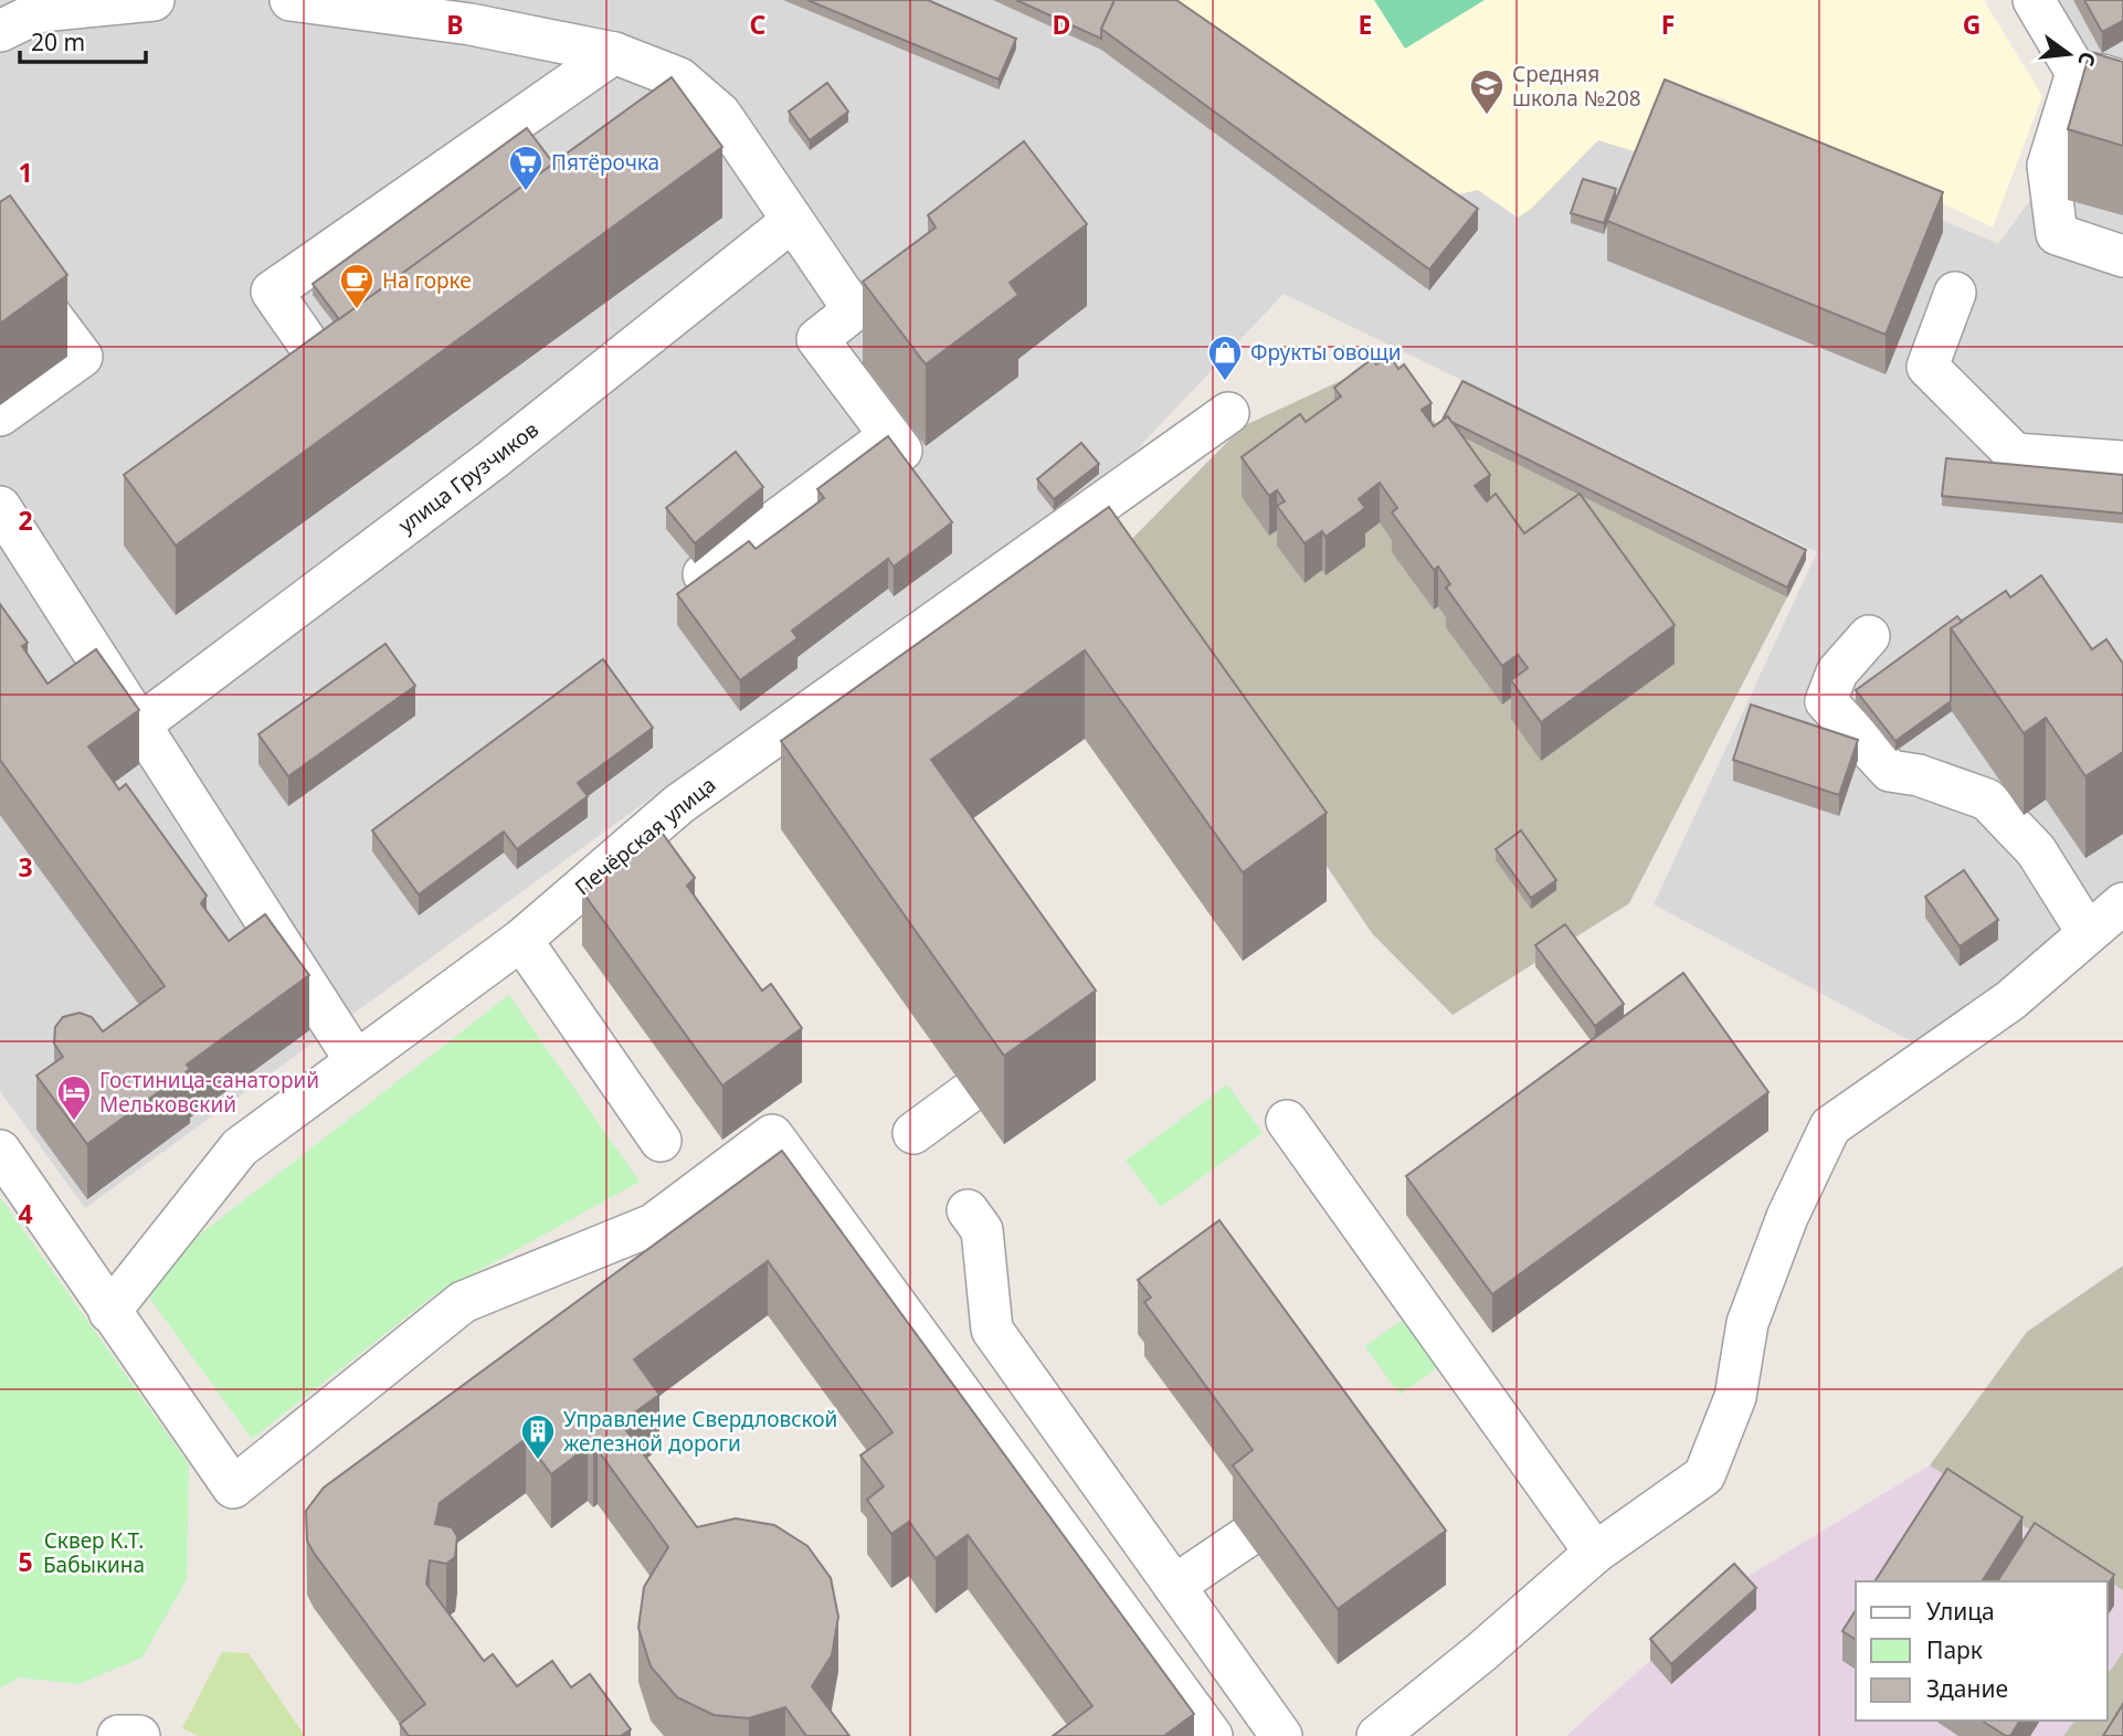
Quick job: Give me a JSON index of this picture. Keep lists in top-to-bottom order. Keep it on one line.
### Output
{"streets":{"street":["улица Грузчиков","Печёрская улица"]},"parks":["Сквер К.Т. Бабыкина"],"places":{"school or university":["Средняя школа №208"],"supermarket":["Пятёрочка"],"cafe":["На горке"],"shop":["Фрукты овощи"],"hotel":["Гостиница-санаторий Мельковский"],"building":["Управление Свердловской железной дороги"]},"legend":["Улица","Парк","Здание"],"scale_bar":"20 m","north":"right","grid":{"columns":["B","C","D","E","F","G"],"rows":["1","2","3","4","5"]}}
